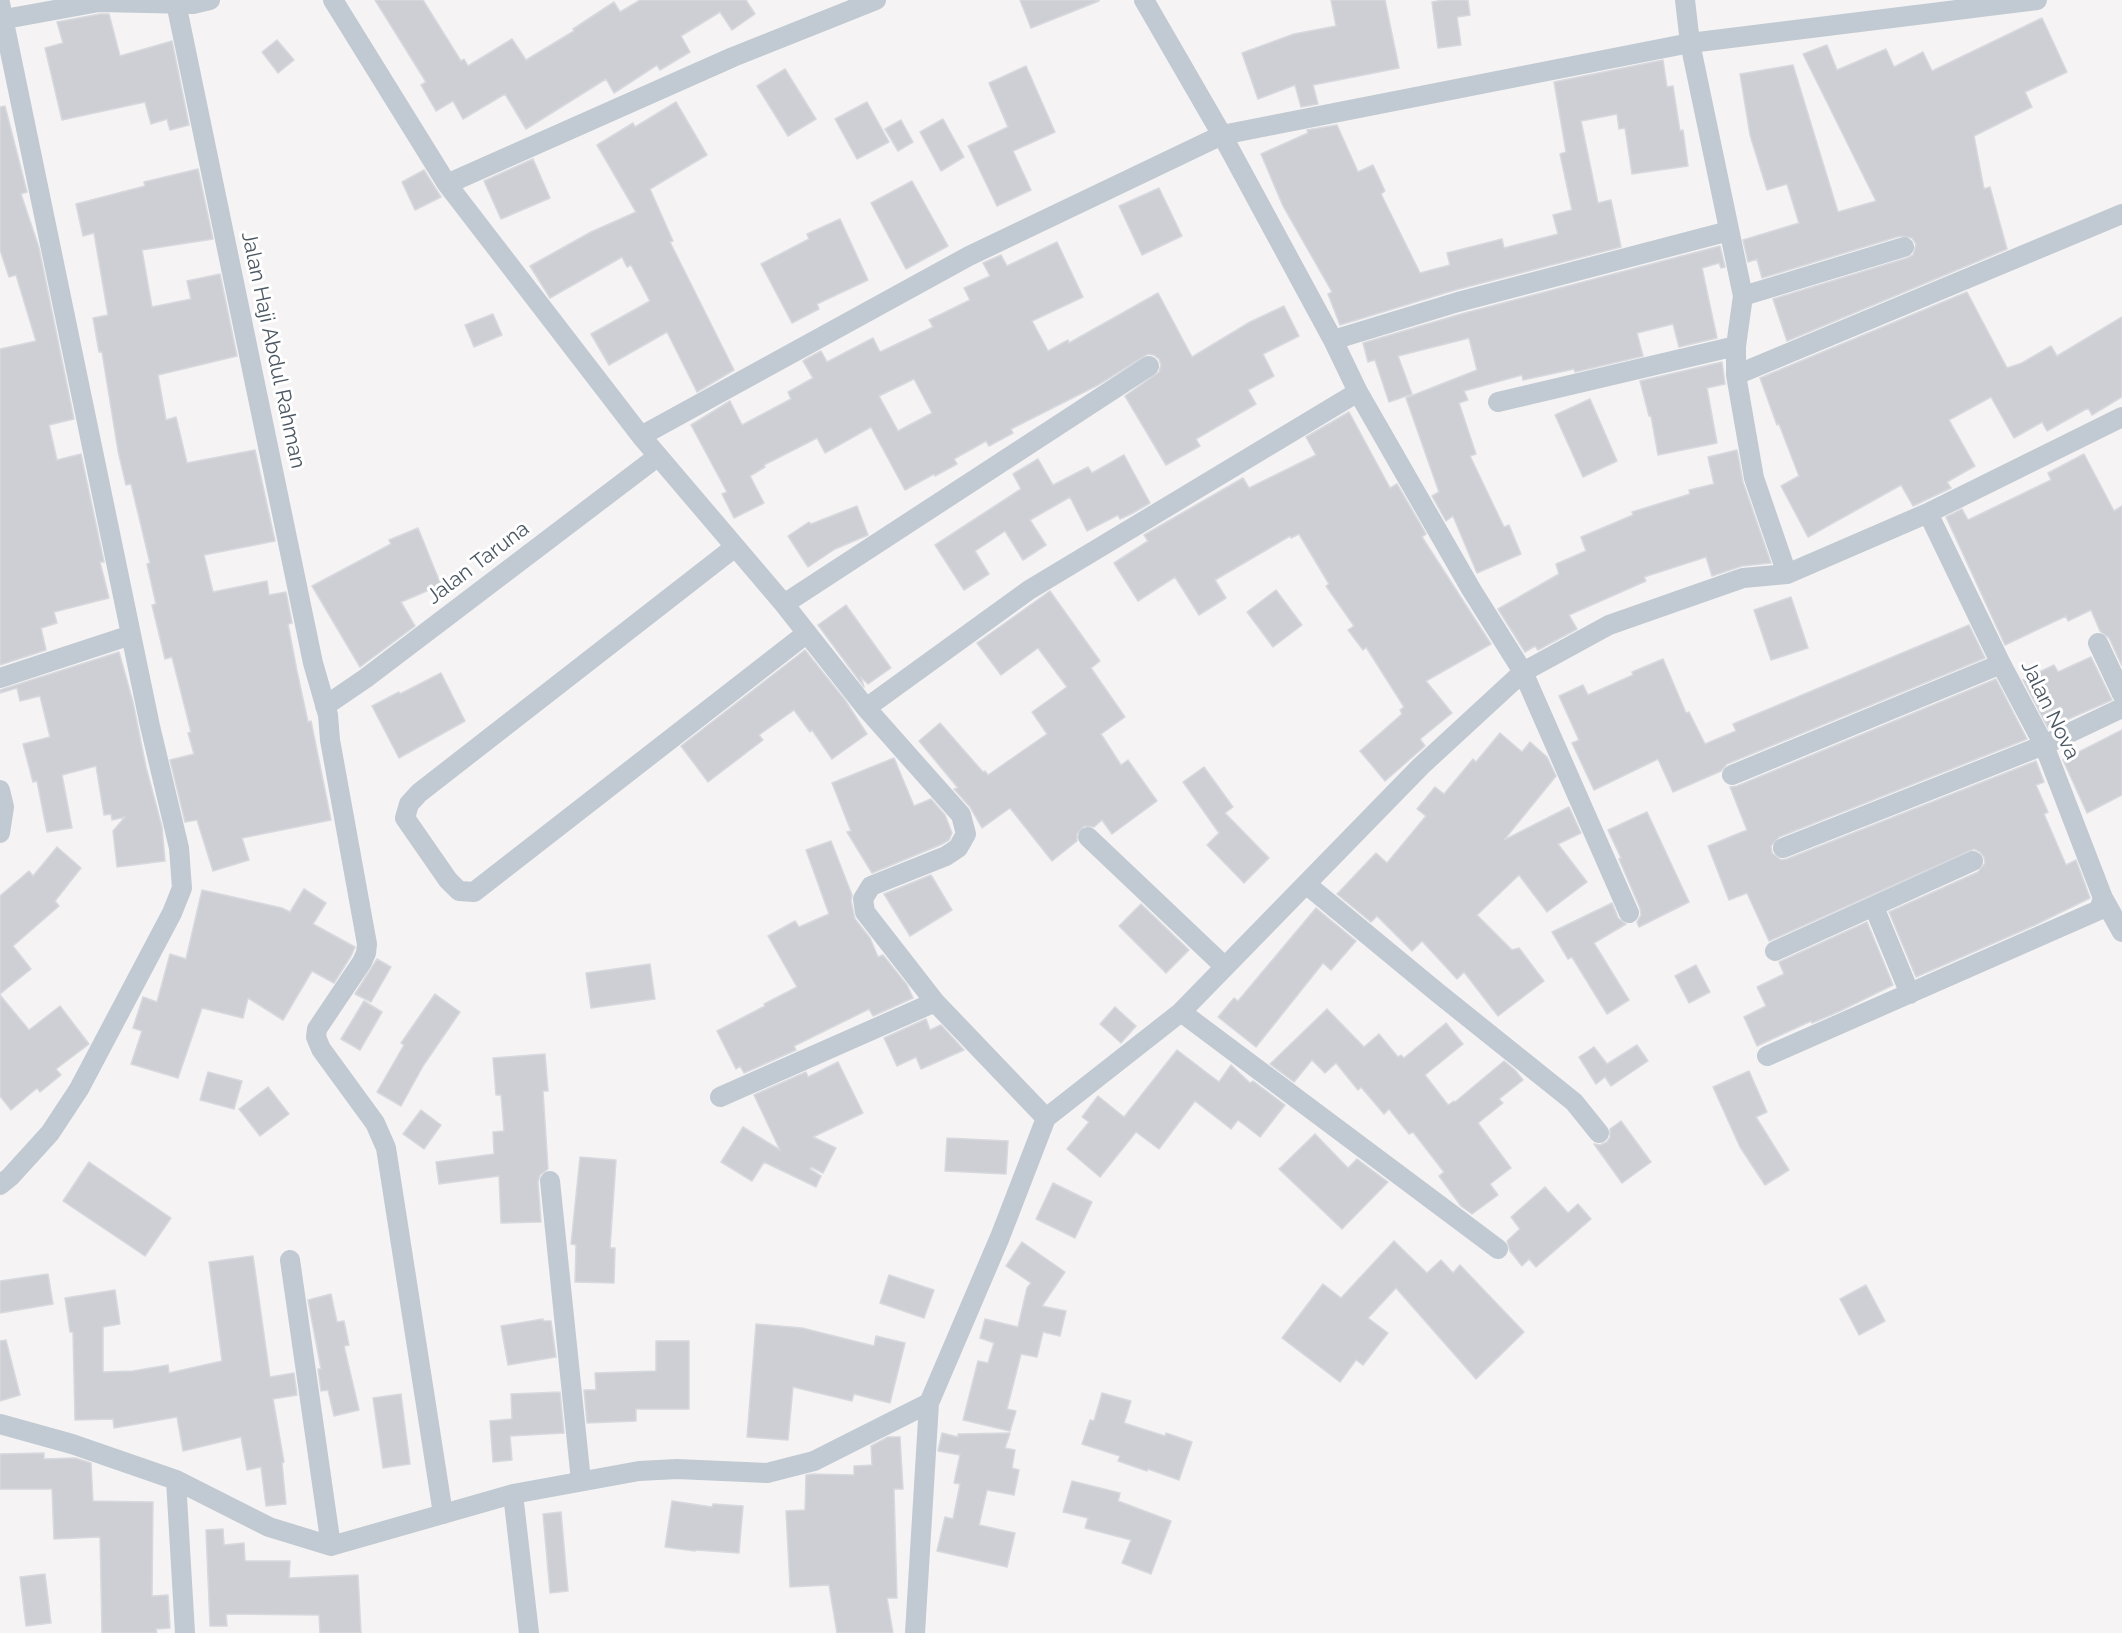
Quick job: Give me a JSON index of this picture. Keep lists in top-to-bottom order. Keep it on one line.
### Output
{"streets":{"street":["Jalan Haji Abdul Rahman","Jalan Taruna","Jalan Nova"]},"crossings":[["Jalan Haji Abdul Rahman","Jalan Taruna"]]}
